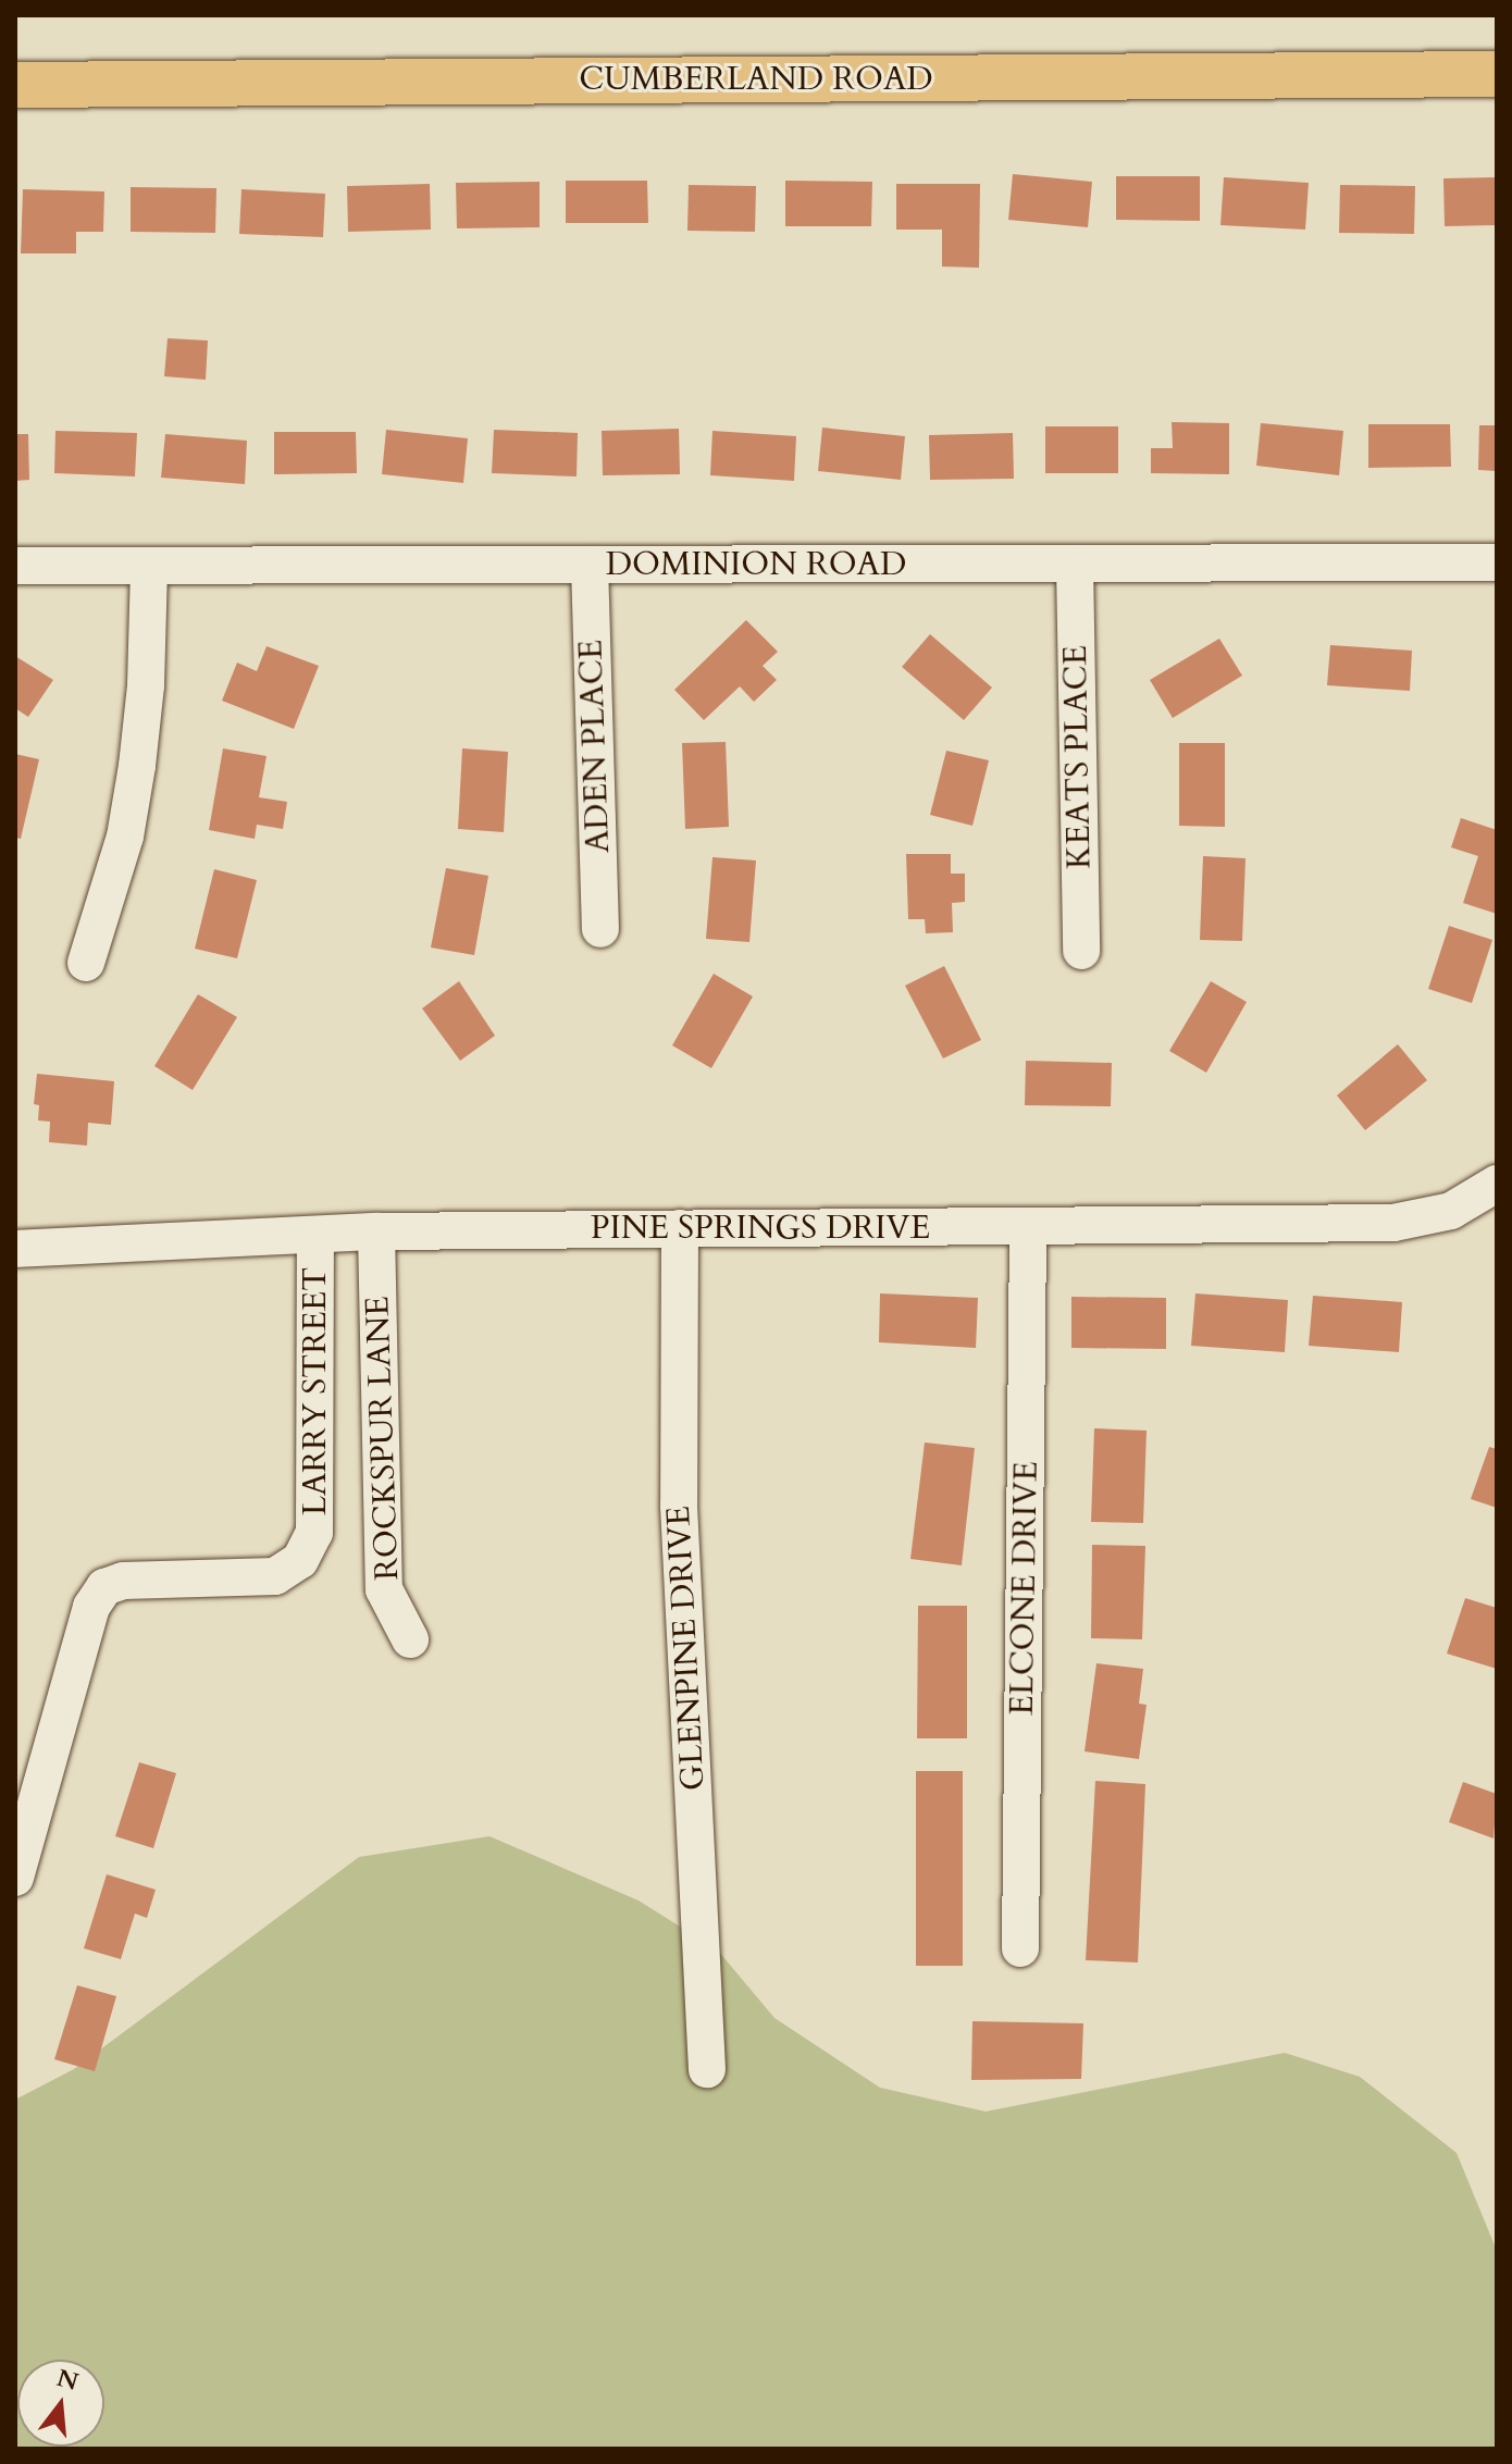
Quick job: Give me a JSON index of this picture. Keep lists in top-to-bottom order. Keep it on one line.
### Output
{"streets":{"main road":["CUMBERLAND ROAD"],"street":["DOMINION ROAD","ADEN PLACE","KEATS PLACE","PINE SPRINGS DRIVE","LARRY STREET","ROCKSPUR LANE","ELCONE DRIVE","GLENPINE DRIVE"]},"crossings":[["DOMINION ROAD","ADEN PLACE"],["DOMINION ROAD","KEATS PLACE"],["PINE SPRINGS DRIVE","LARRY STREET"],["PINE SPRINGS DRIVE","ROCKSPUR LANE"],["PINE SPRINGS DRIVE","ELCONE DRIVE"],["PINE SPRINGS DRIVE","GLENPINE DRIVE"]],"north":"top"}
